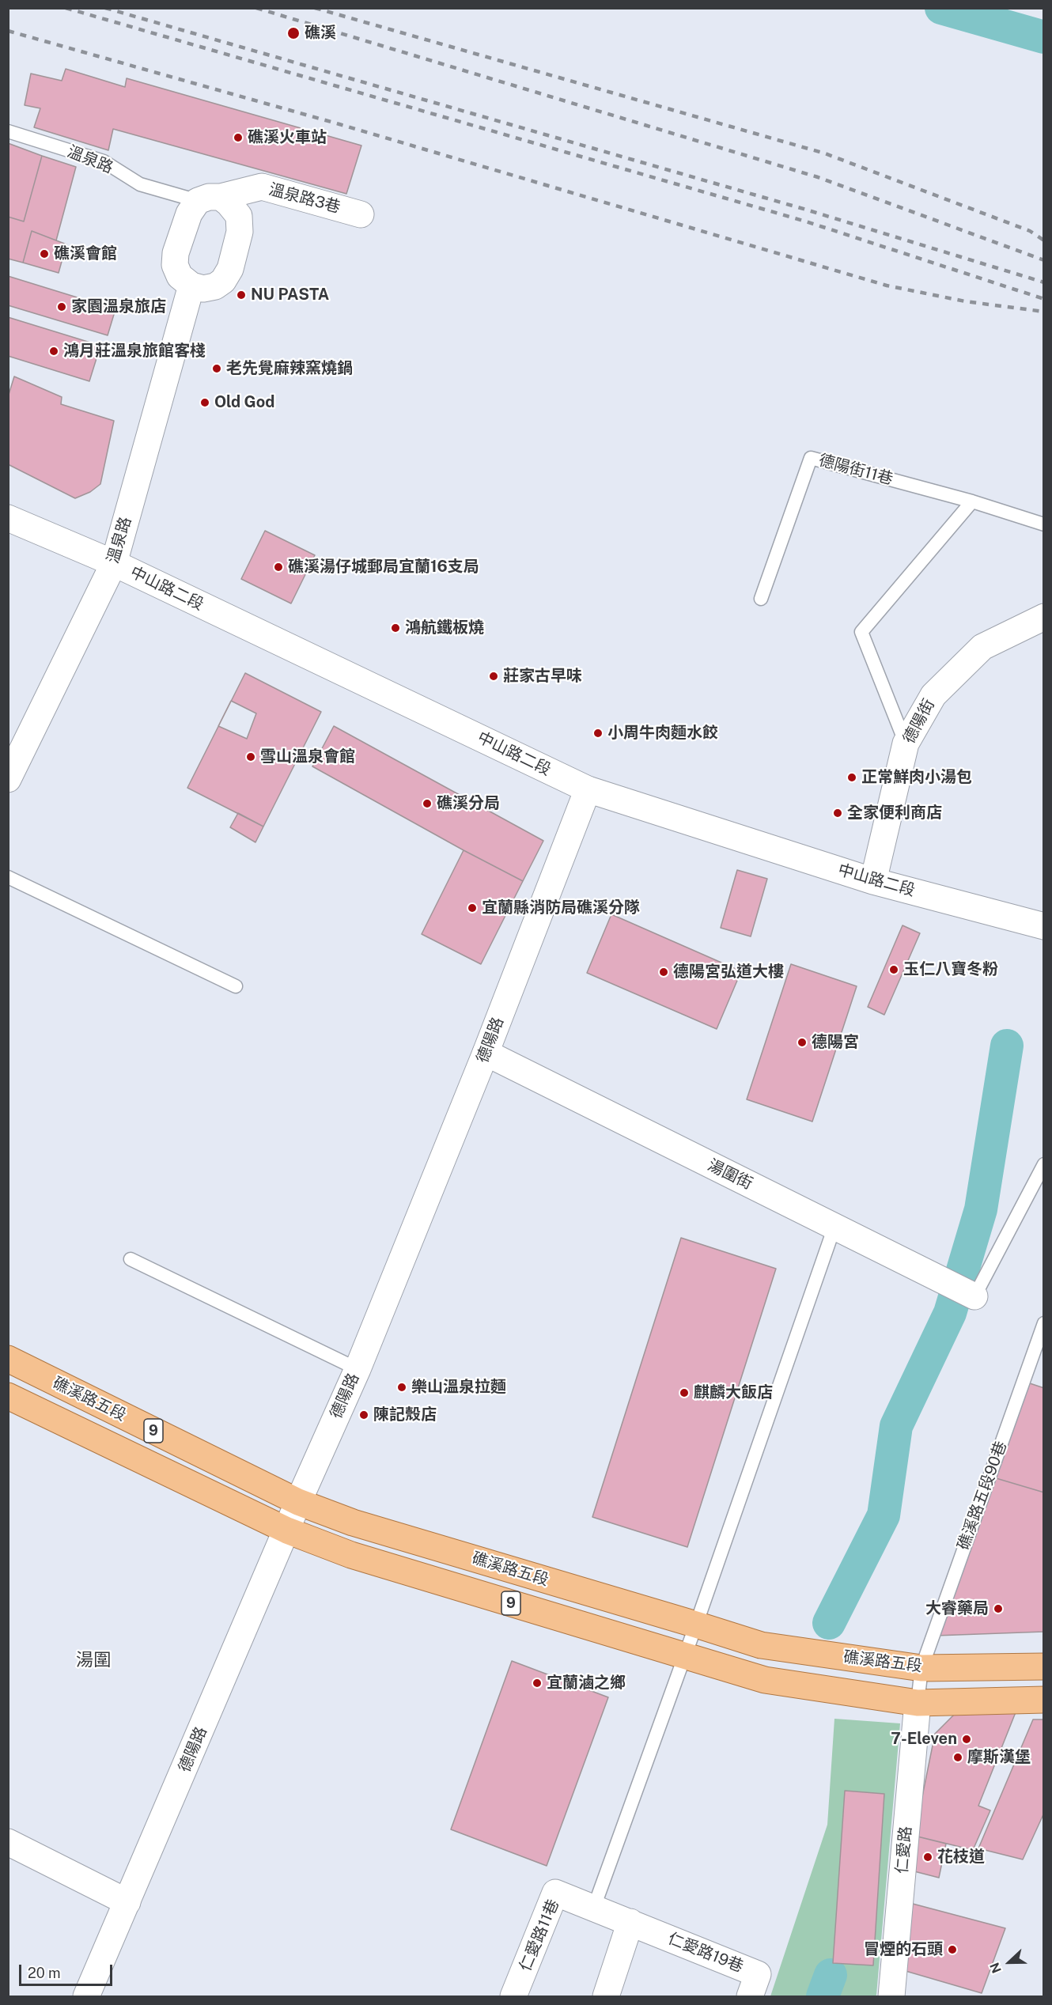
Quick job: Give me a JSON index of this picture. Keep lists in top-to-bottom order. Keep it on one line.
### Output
{"streets":{"main road":["礁溪路五段","9"],"street":["溫泉路","溫泉路3巷","中山路二段","德陽街","德陽路","湯圍街","仁愛路","仁愛路11巷","仁愛路19巷"],"lane":["德陽街11巷","礁溪路五段90巷"]},"crossings":[["溫泉路","溫泉路3巷"],["溫泉路","中山路二段"],["中山路二段","德陽街"],["中山路二段","德陽路"],["德陽路","湯圍街"],["德陽路","礁溪路五段"],["礁溪路五段","礁溪路五段90巷"],["礁溪路五段","仁愛路"],["礁溪路五段90巷","仁愛路"],["仁愛路11巷","仁愛路19巷"]],"districts":["湯圍"],"places":["礁溪","礁溪火車站","礁溪會館","NU PASTA","家園溫泉旅店","鴻月莊溫泉旅館客棧","老先覺麻辣窯燒鍋","Old God","礁溪湯仔城郵局宜蘭16支局","鴻航鐵板燒","莊家古早味","小周牛肉麵水餃","雪山溫泉會館","正常鮮肉小湯包","礁溪分局","全家便利商店","宜蘭縣消防局礁溪分隊","玉仁八寶冬粉","德陽宮弘道大樓","德陽宮","樂山溫泉拉麵","麒麟大飯店","陳記殼店","大睿藥局","宜蘭滷之鄉","7-Eleven","摩斯漢堡","花枝道","冒煙的石頭"],"scale_bar":"20 m","north":"left"}
